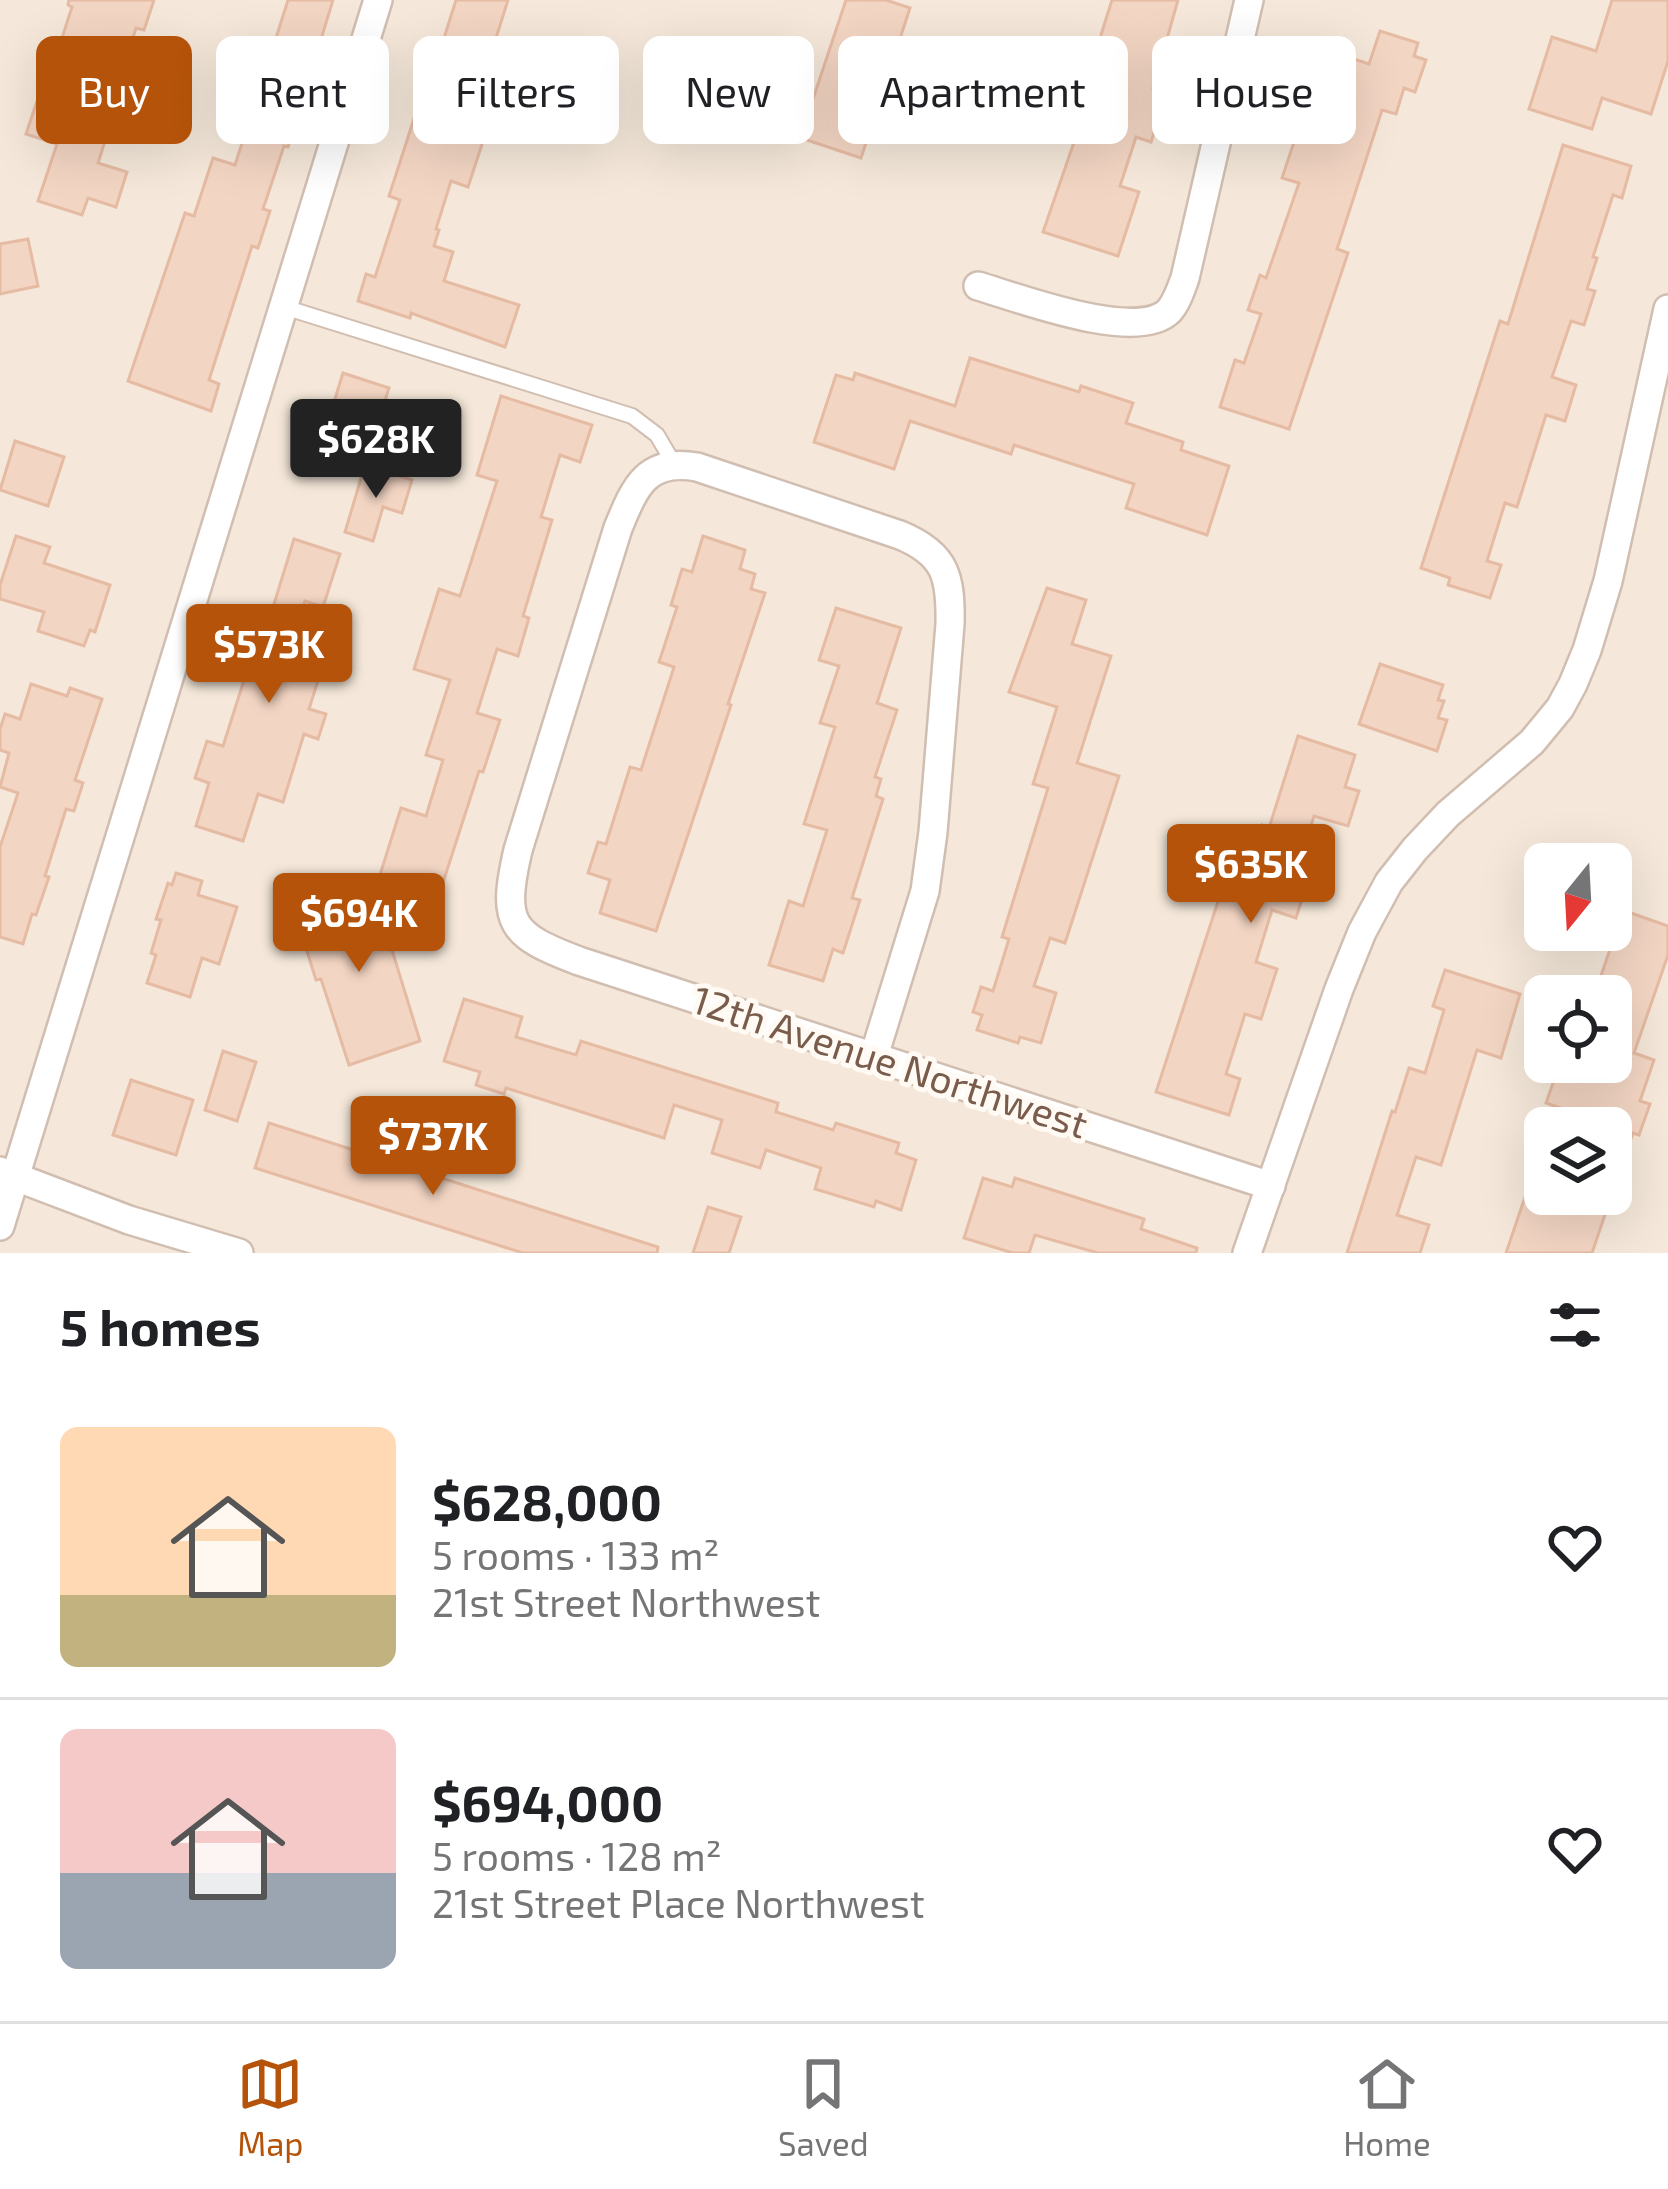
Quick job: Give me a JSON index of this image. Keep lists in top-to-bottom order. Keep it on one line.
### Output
{"streets":{"street":["12th Avenue Northwest"]},"north":"bottom","page":{"chip":["Buy","Rent","Filters","New","Apartment","House"],"price":["$628K","$573K","$635K","$694K","$737K"],"heading":"5 homes","list":[{"name":"$628,000","note":"5 rooms · 133 m² · 21st Street Northwest"},{"name":"$694,000","note":"5 rooms · 128 m² · 21st Street Place Northwest"}],"tabs":["Map","Saved","Home"]}}
